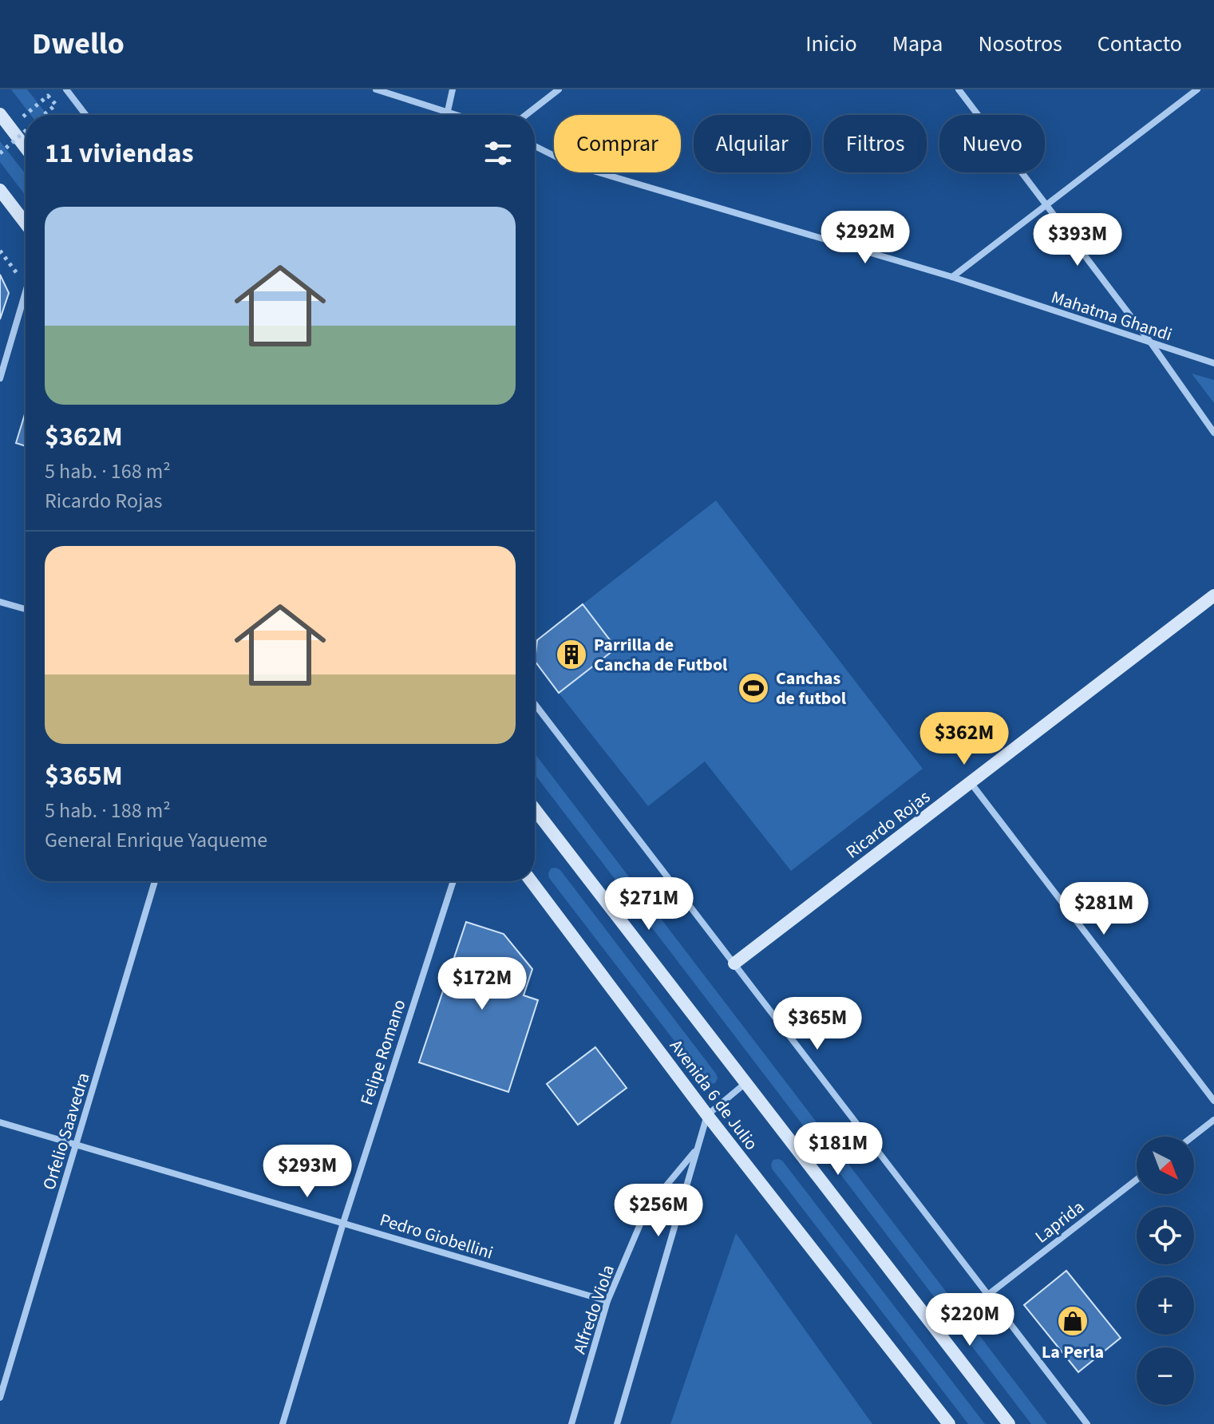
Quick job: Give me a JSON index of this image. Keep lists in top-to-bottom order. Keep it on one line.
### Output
{"streets":{"main road":["Ricardo Rojas","Avenida 6 de Julio"],"street":["Mahatma Ghandi","Felipe Romano","Orfelio Saavedra","Laprida","Pedro Giobellini","Alfredo Viola"]},"crossings":[["Felipe Romano","Pedro Giobellini"],["Avenida 6 de Julio","Alfredo Viola"],["Orfelio Saavedra","Pedro Giobellini"],["Pedro Giobellini","Alfredo Viola"]],"places":{"building":["Parrilla de Cancha de Futbol"],"sports":["Canchas de futbol"],"shop":["La Perla"]},"north":"bottom right","page":{"header":"Dwello","nav":["Inicio","Mapa","Nosotros","Contacto"],"chip":["Comprar","Alquilar","Filtros","Nuevo"],"heading":"11 viviendas","list":[{"name":"$362M","note":"5 hab. · 168 m² · Ricardo Rojas"},{"name":"$365M","note":"5 hab. · 188 m² · General Enrique Yaqueme"}],"price":["$292M","$393M","$362M","$271M","$281M","$172M","$365M","$181M","$293M","$256M","$220M"],"map_buttons":["+","−"]}}
